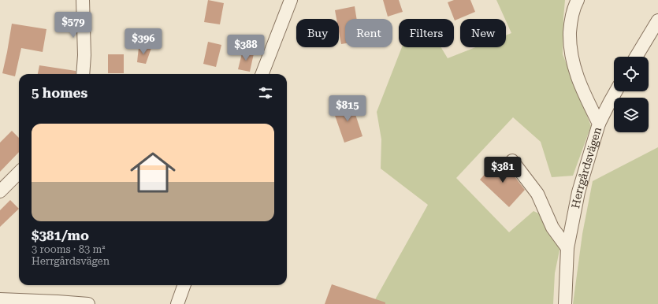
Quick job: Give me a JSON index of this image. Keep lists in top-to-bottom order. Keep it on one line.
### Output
{"streets":{"street":["Herrgårdsvägen"]},"page":{"price":["$579","$396","$388","$815","$381"],"chip":["Buy","Rent","Filters","New"],"heading":"5 homes","list":[{"name":"$381/mo","note":"3 rooms · 83 m² · Herrgårdsvägen"}]}}
